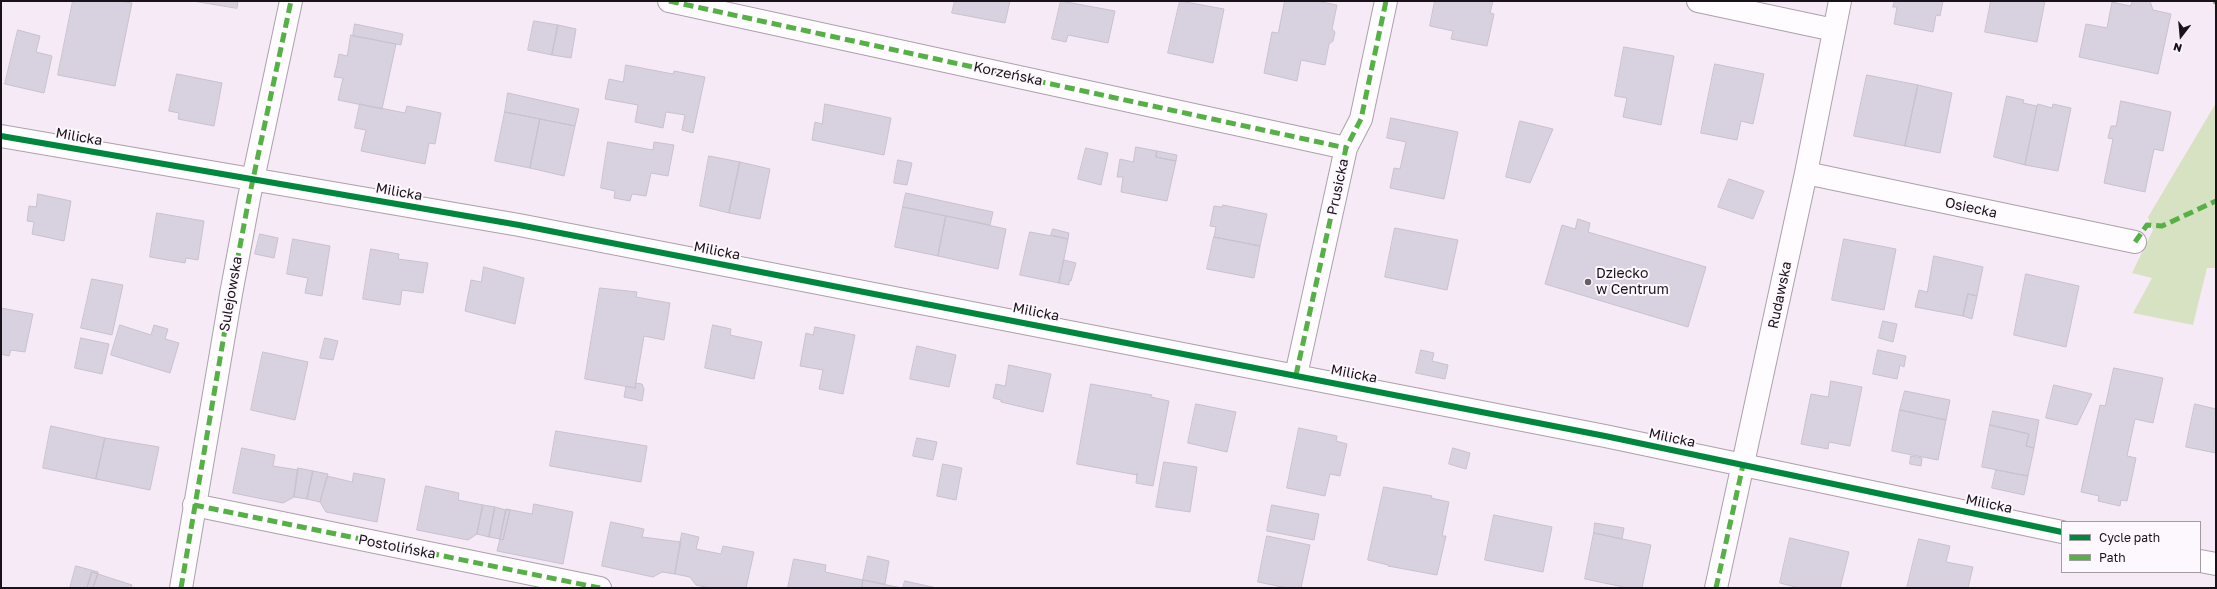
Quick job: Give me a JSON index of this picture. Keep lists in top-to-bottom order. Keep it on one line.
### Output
{"streets":{"street":["Korzeńska","Milicka","Prusicka","Osiecka","Sulejowska","Rudawska","Postolińska"]},"crossings":[["Korzeńska","Prusicka"],["Milicka","Prusicka"],["Milicka","Sulejowska"],["Milicka","Rudawska"],["Osiecka","Rudawska"],["Sulejowska","Postolińska"]],"places":["Dziecko w Centrum"],"legend":["Cycle path","Path"],"north":"bottom"}
